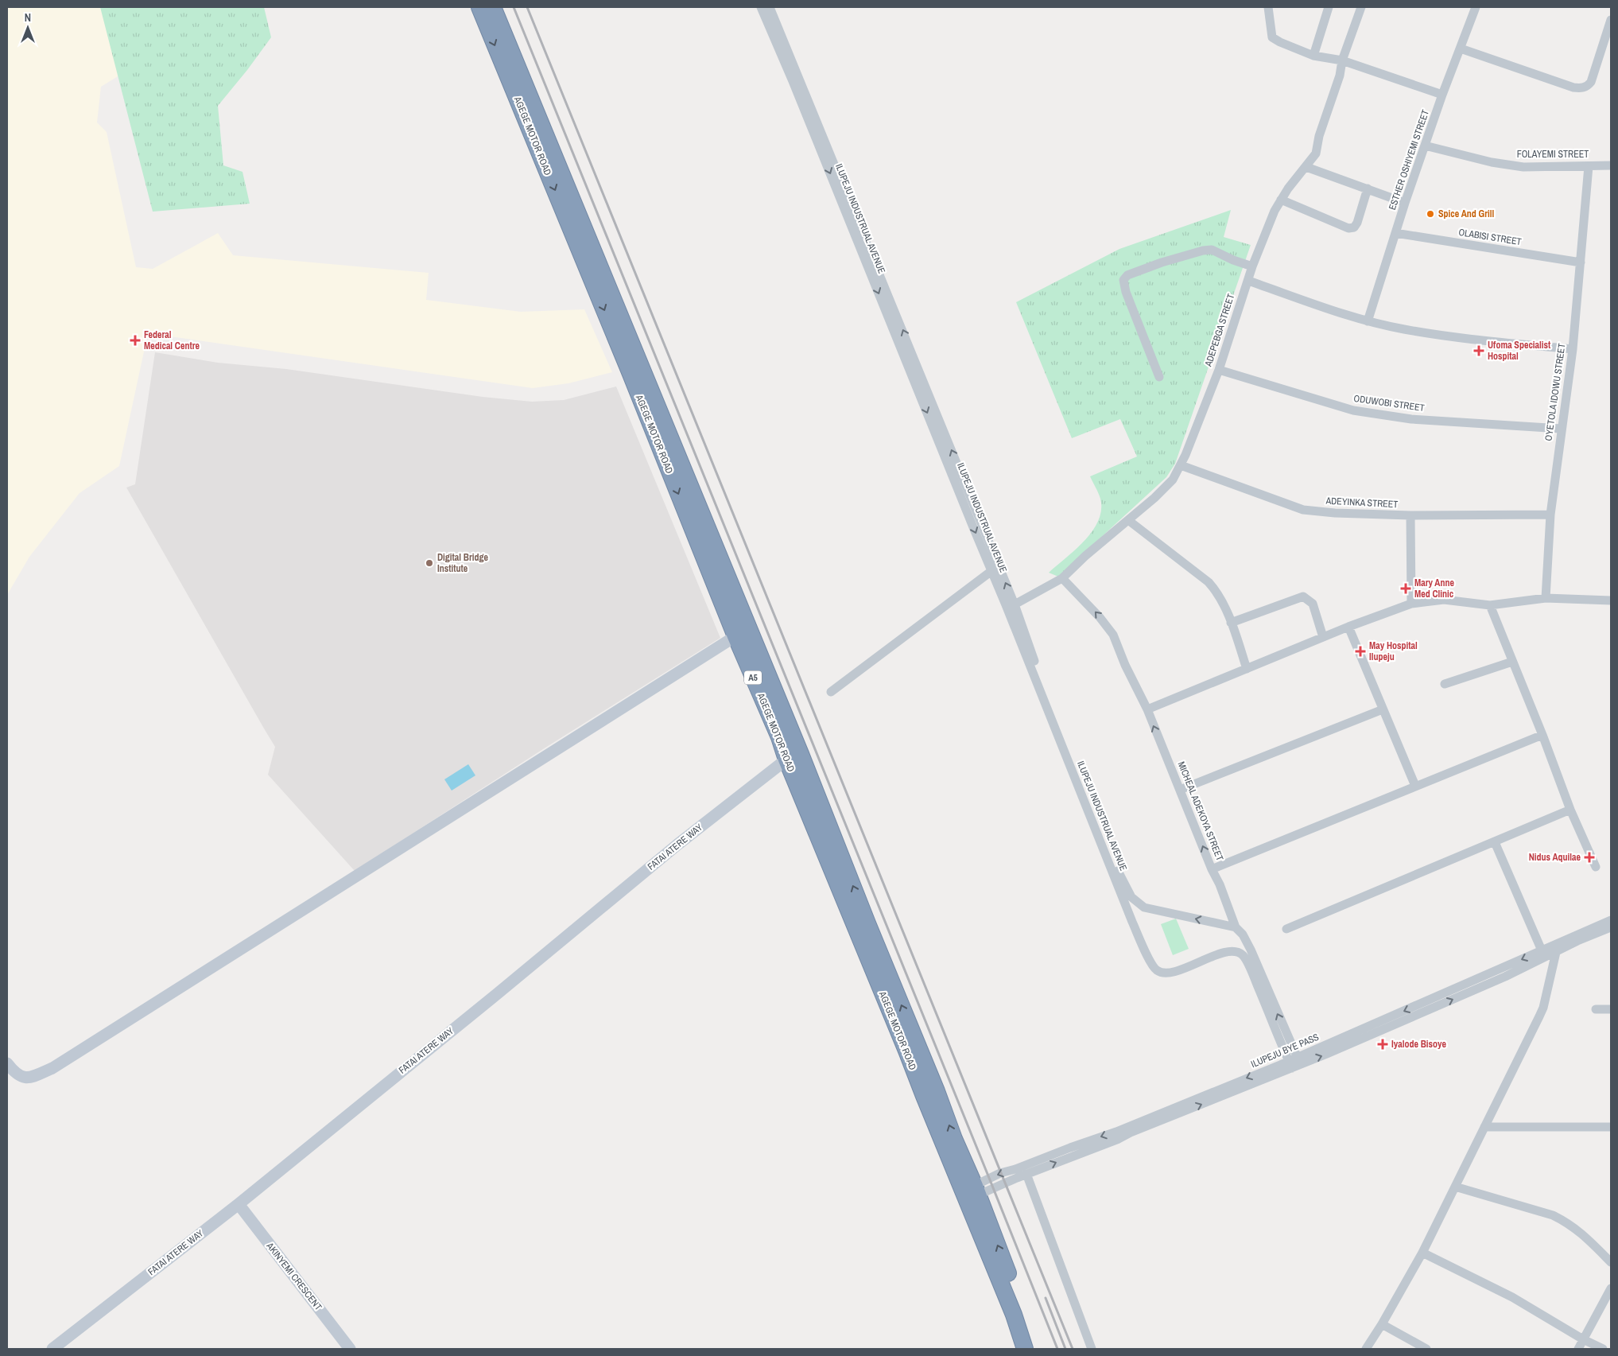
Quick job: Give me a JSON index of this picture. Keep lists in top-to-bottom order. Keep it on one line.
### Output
{"streets":{"highway":["AGEGE MOTOR ROAD","A5"],"street":["FOLAYEMI STREET","ESTHER OSHIYEMI STREET","ILUPEJU INDUSTRUAL AVENUE","OLABISI STREET","ADEPEBGA STREET","OYETOLA IDOWU STREET","ODUWOBI STREET","ADEYINKA STREET","MICHEAL ADEKOYA STREET","FATAI ATERE WAY","ILUPEJU BYE PASS","AKINYEMI CRESCENT"]},"crossings":[["AGEGE MOTOR ROAD","FATAI ATERE WAY"],["AGEGE MOTOR ROAD","ILUPEJU BYE PASS"],["FOLAYEMI STREET","ESTHER OSHIYEMI STREET"],["FOLAYEMI STREET","OYETOLA IDOWU STREET"],["ESTHER OSHIYEMI STREET","OLABISI STREET"],["ILUPEJU INDUSTRUAL AVENUE","ADEPEBGA STREET"],["ILUPEJU INDUSTRUAL AVENUE","MICHEAL ADEKOYA STREET"],["ILUPEJU INDUSTRUAL AVENUE","ILUPEJU BYE PASS"],["OLABISI STREET","OYETOLA IDOWU STREET"],["ADEPEBGA STREET","ODUWOBI STREET"],["ADEPEBGA STREET","ADEYINKA STREET"],["ADEPEBGA STREET","MICHEAL ADEKOYA STREET"],["OYETOLA IDOWU STREET","ODUWOBI STREET"],["OYETOLA IDOWU STREET","ADEYINKA STREET"],["MICHEAL ADEKOYA STREET","ILUPEJU BYE PASS"],["FATAI ATERE WAY","AKINYEMI CRESCENT"]],"one_way":["MICHEAL ADEKOYA STREET"],"places":{"other":["Spice And Grill","Digital Bridge Institute"],"health":["Federal Medical Centre","Ufoma Specialist Hospital","Mary Anne Med Clinic","May Hospital Ilupeju","Nidus Aquilae","Iyalode Bisoye"]},"north":"top"}
